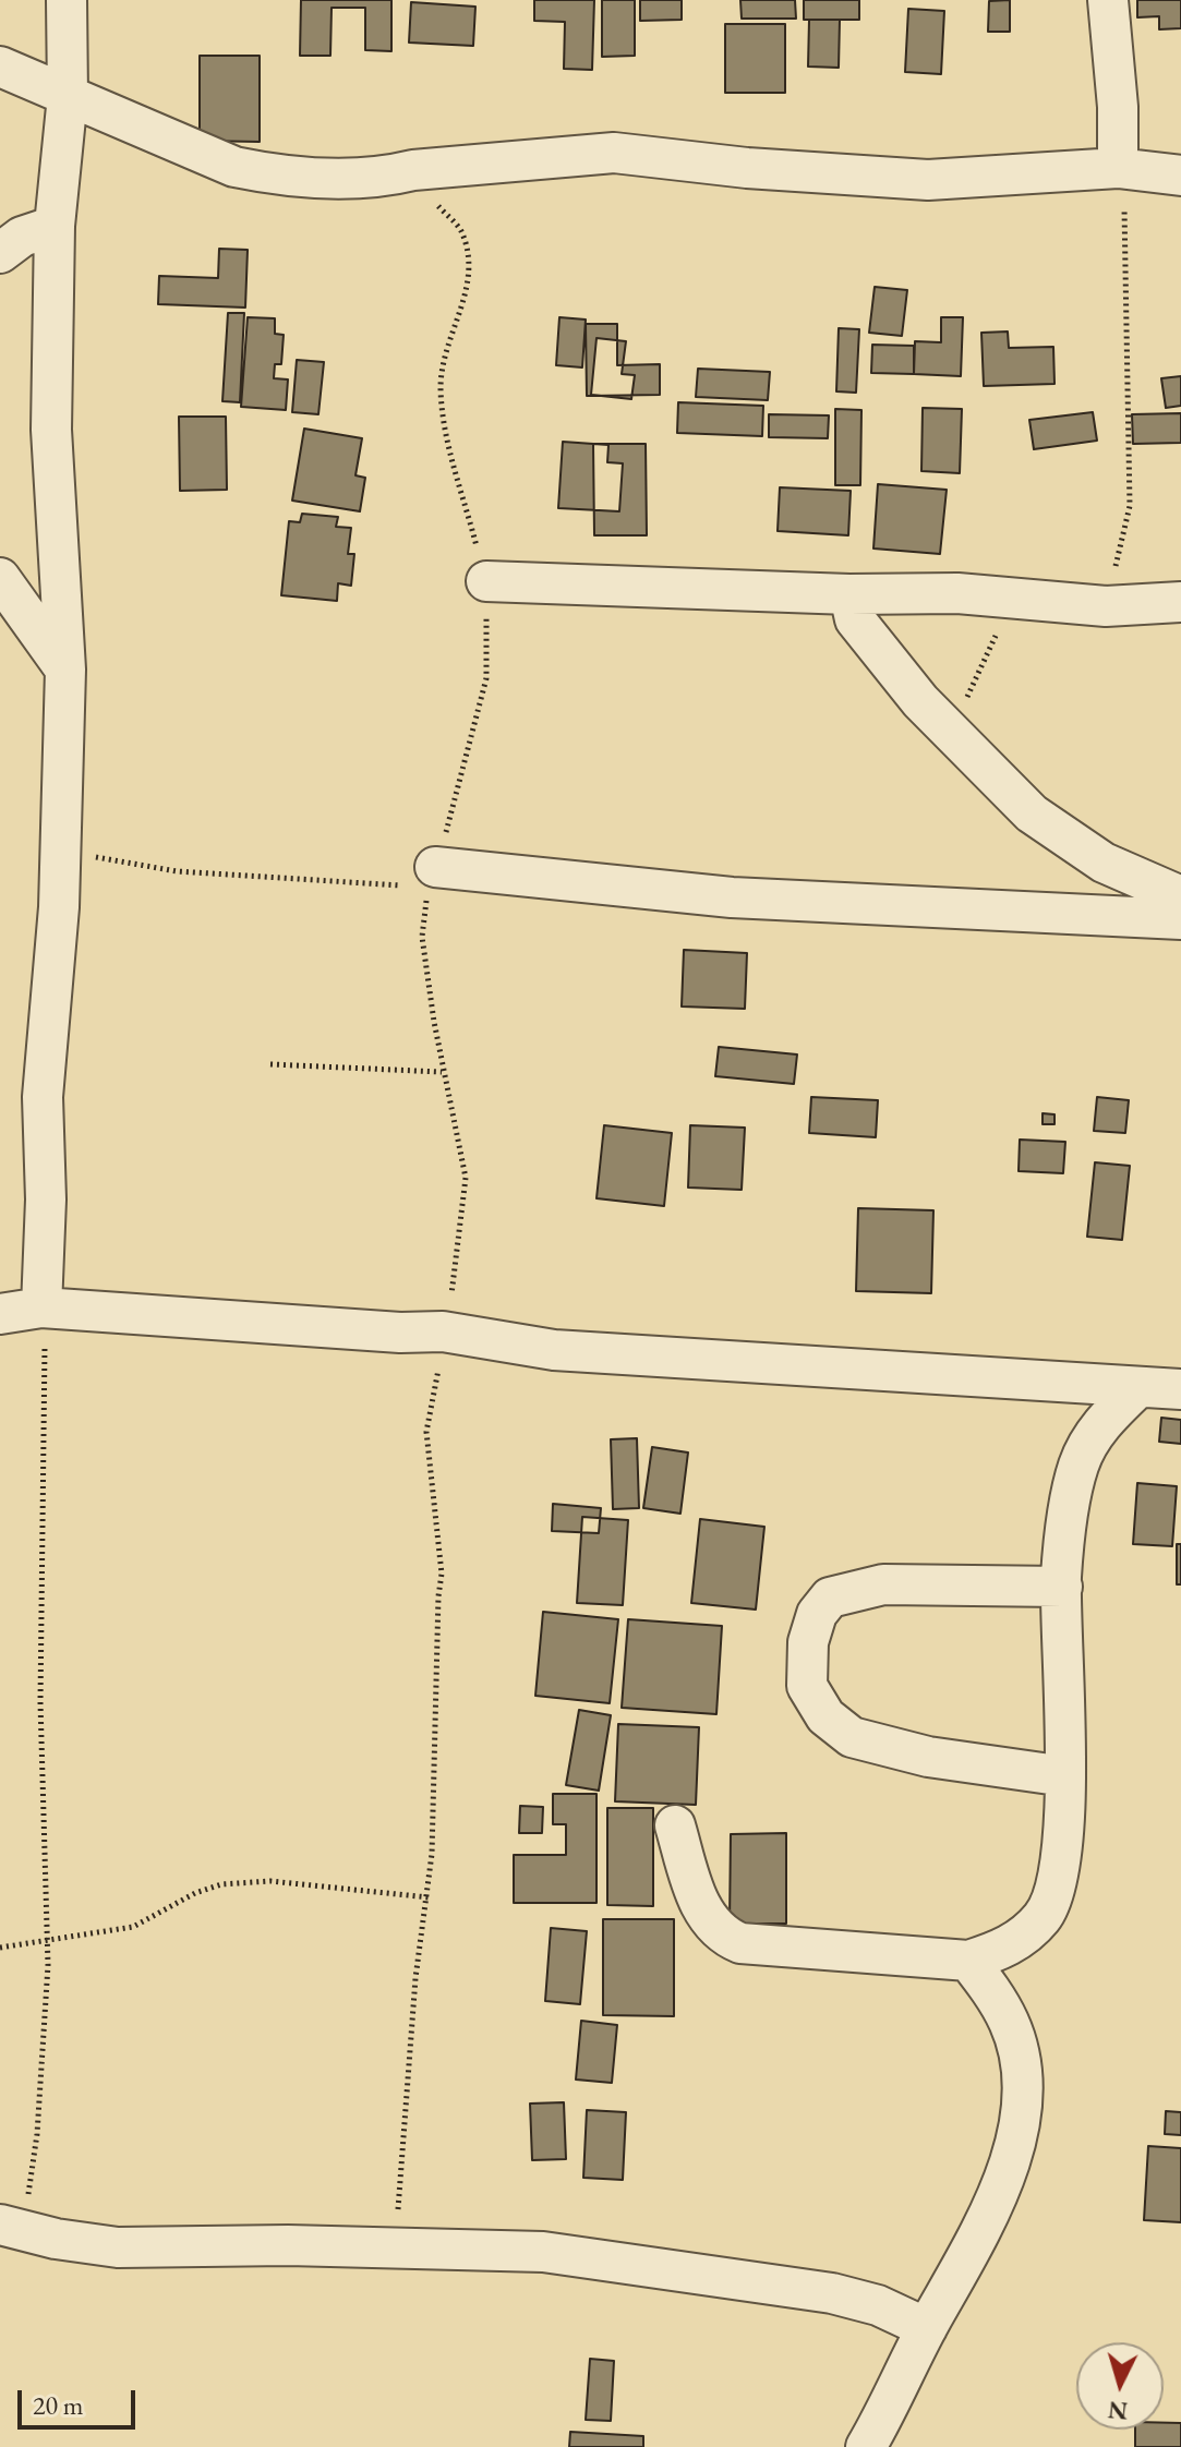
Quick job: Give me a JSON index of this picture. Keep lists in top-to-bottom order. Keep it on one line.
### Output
{"scale_bar":"20 m","north":"bottom"}
